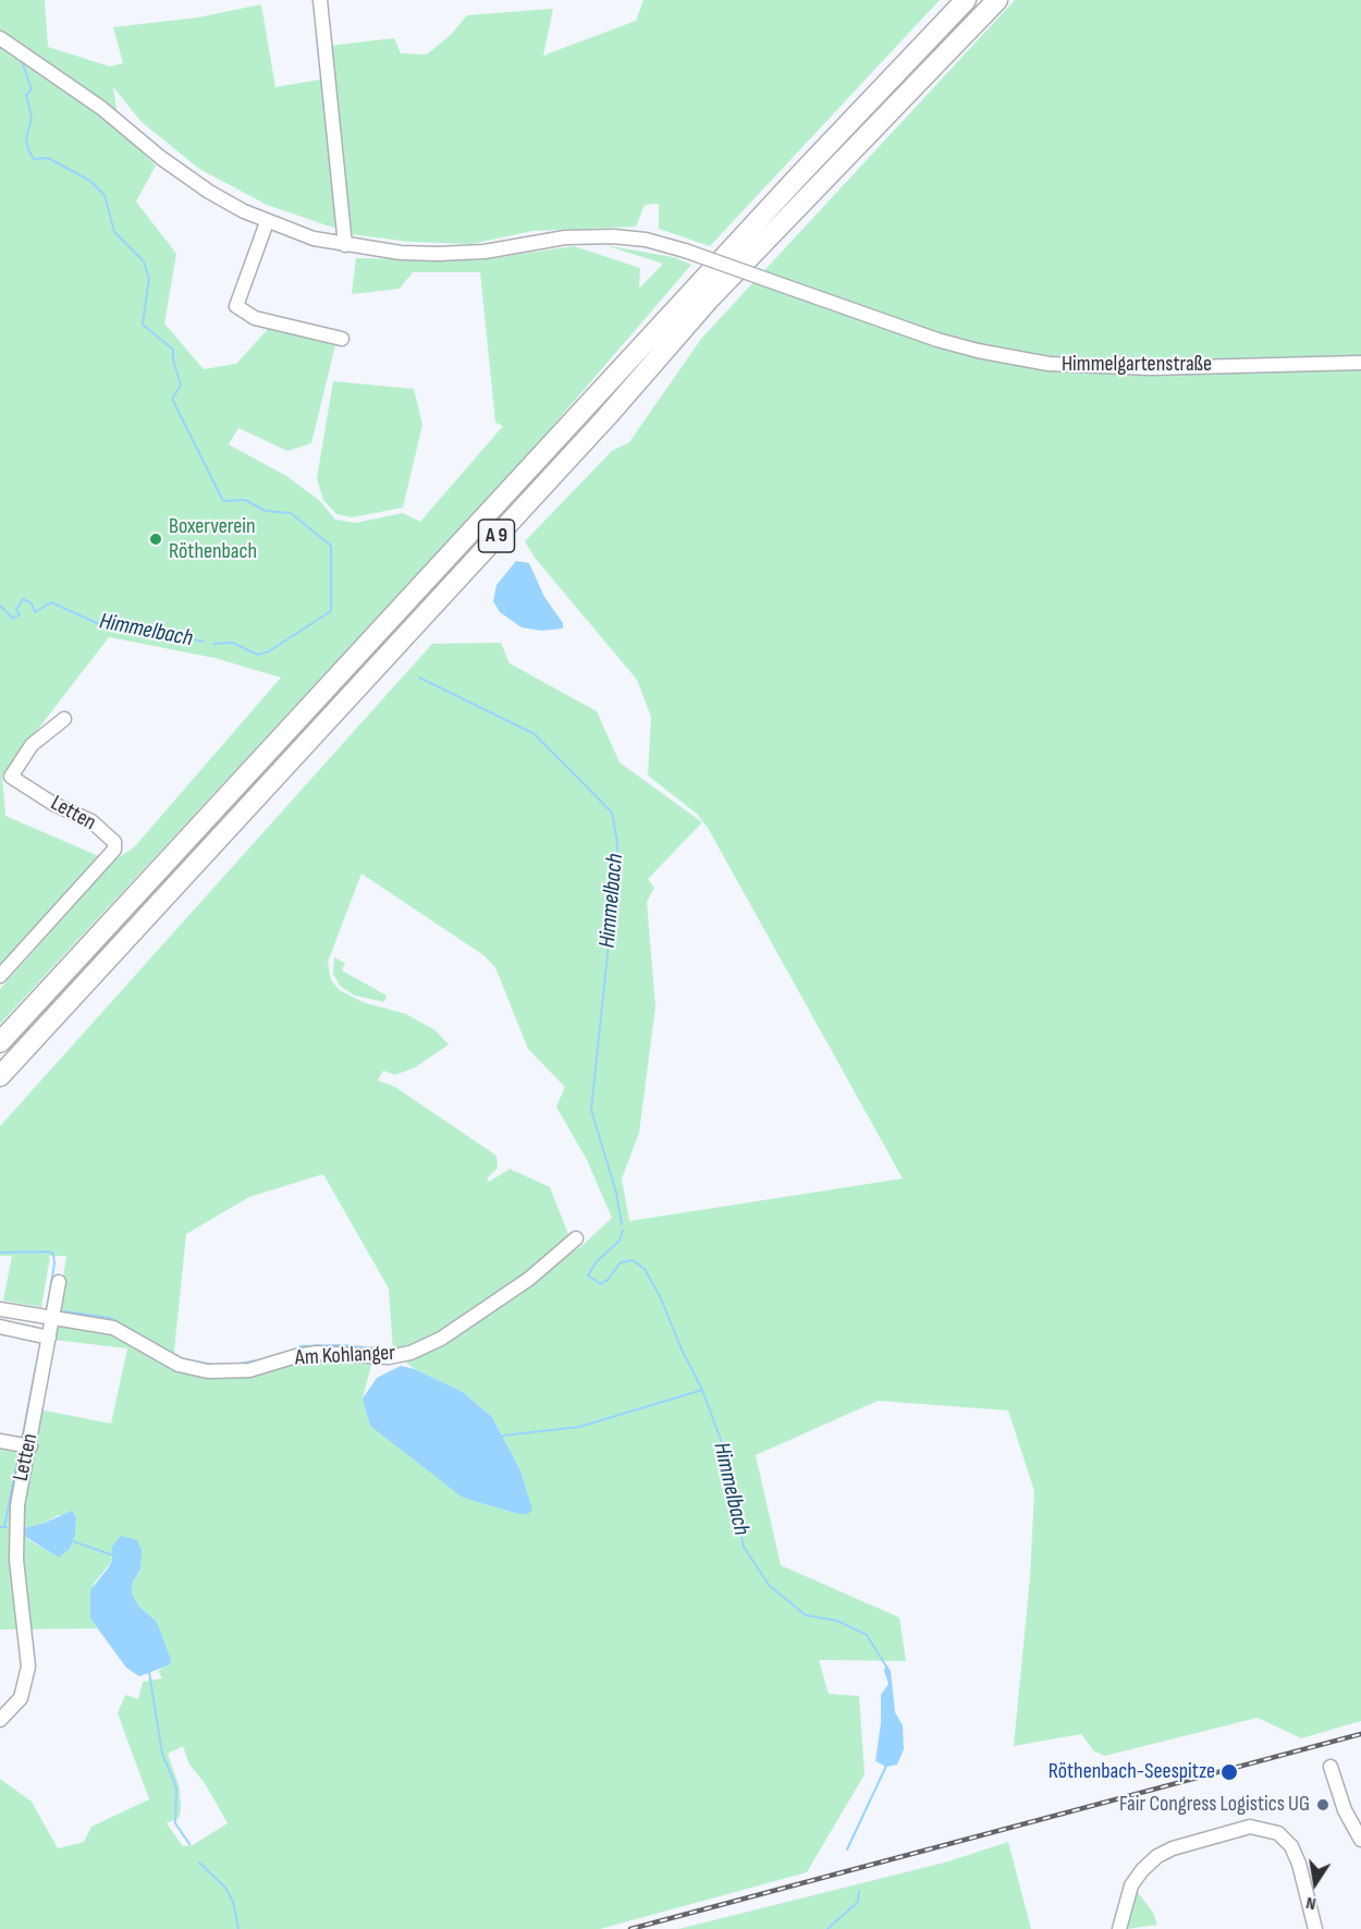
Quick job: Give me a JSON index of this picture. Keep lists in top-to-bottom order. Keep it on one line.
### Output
{"streets":{"highway":["A 9"],"street":["Himmelgartenstraße","Letten","Am Kohlanger"]},"crossings":[["Letten","Am Kohlanger"]],"water":["Himmelbach"],"places":["Boxerverein Röthenbach","Röthenbach-Seespitze","Fair Congress Logistics UG"],"north":"bottom"}
